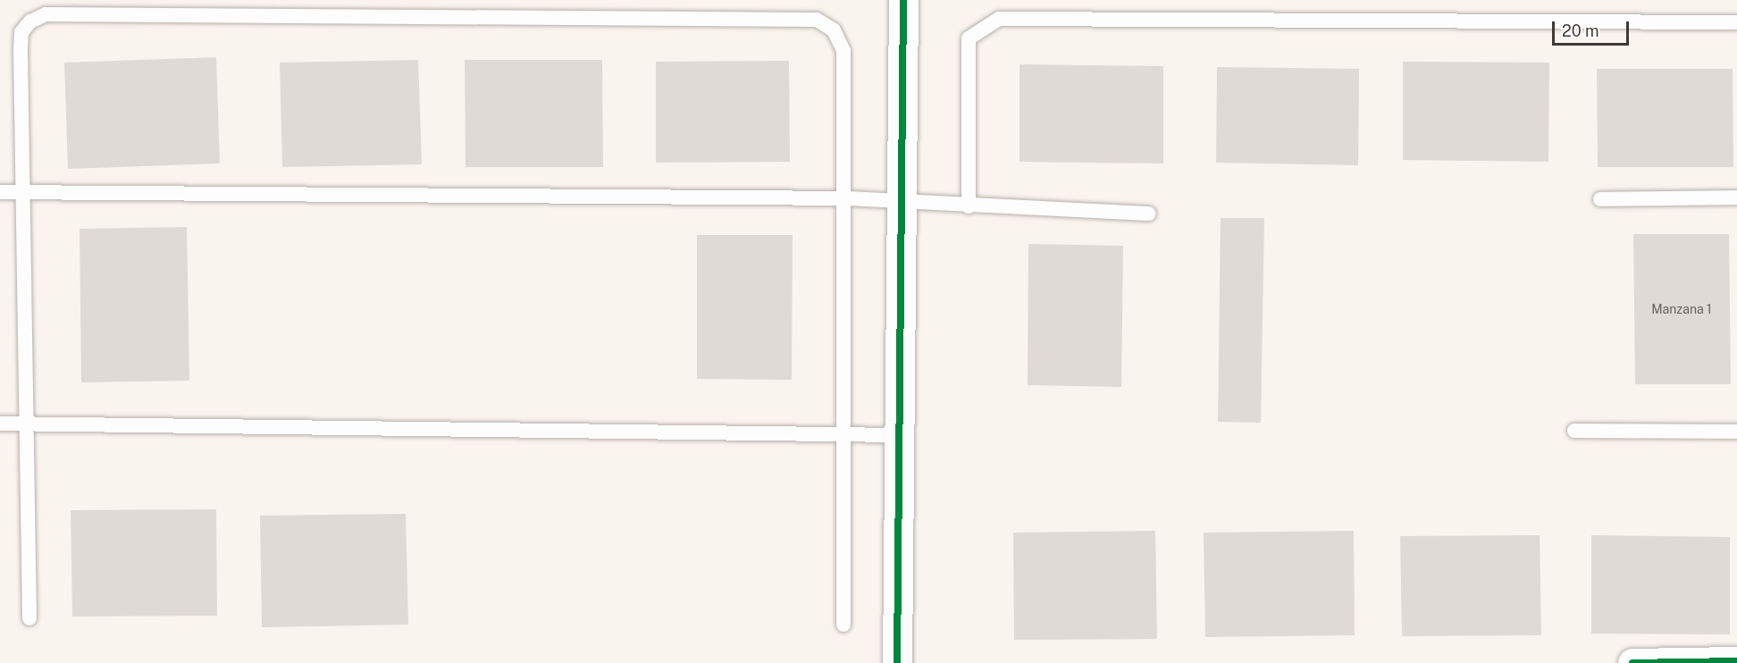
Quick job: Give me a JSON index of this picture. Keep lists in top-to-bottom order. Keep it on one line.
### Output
{"house_numbers":["Manzana 1"],"scale_bar":"20 m"}
